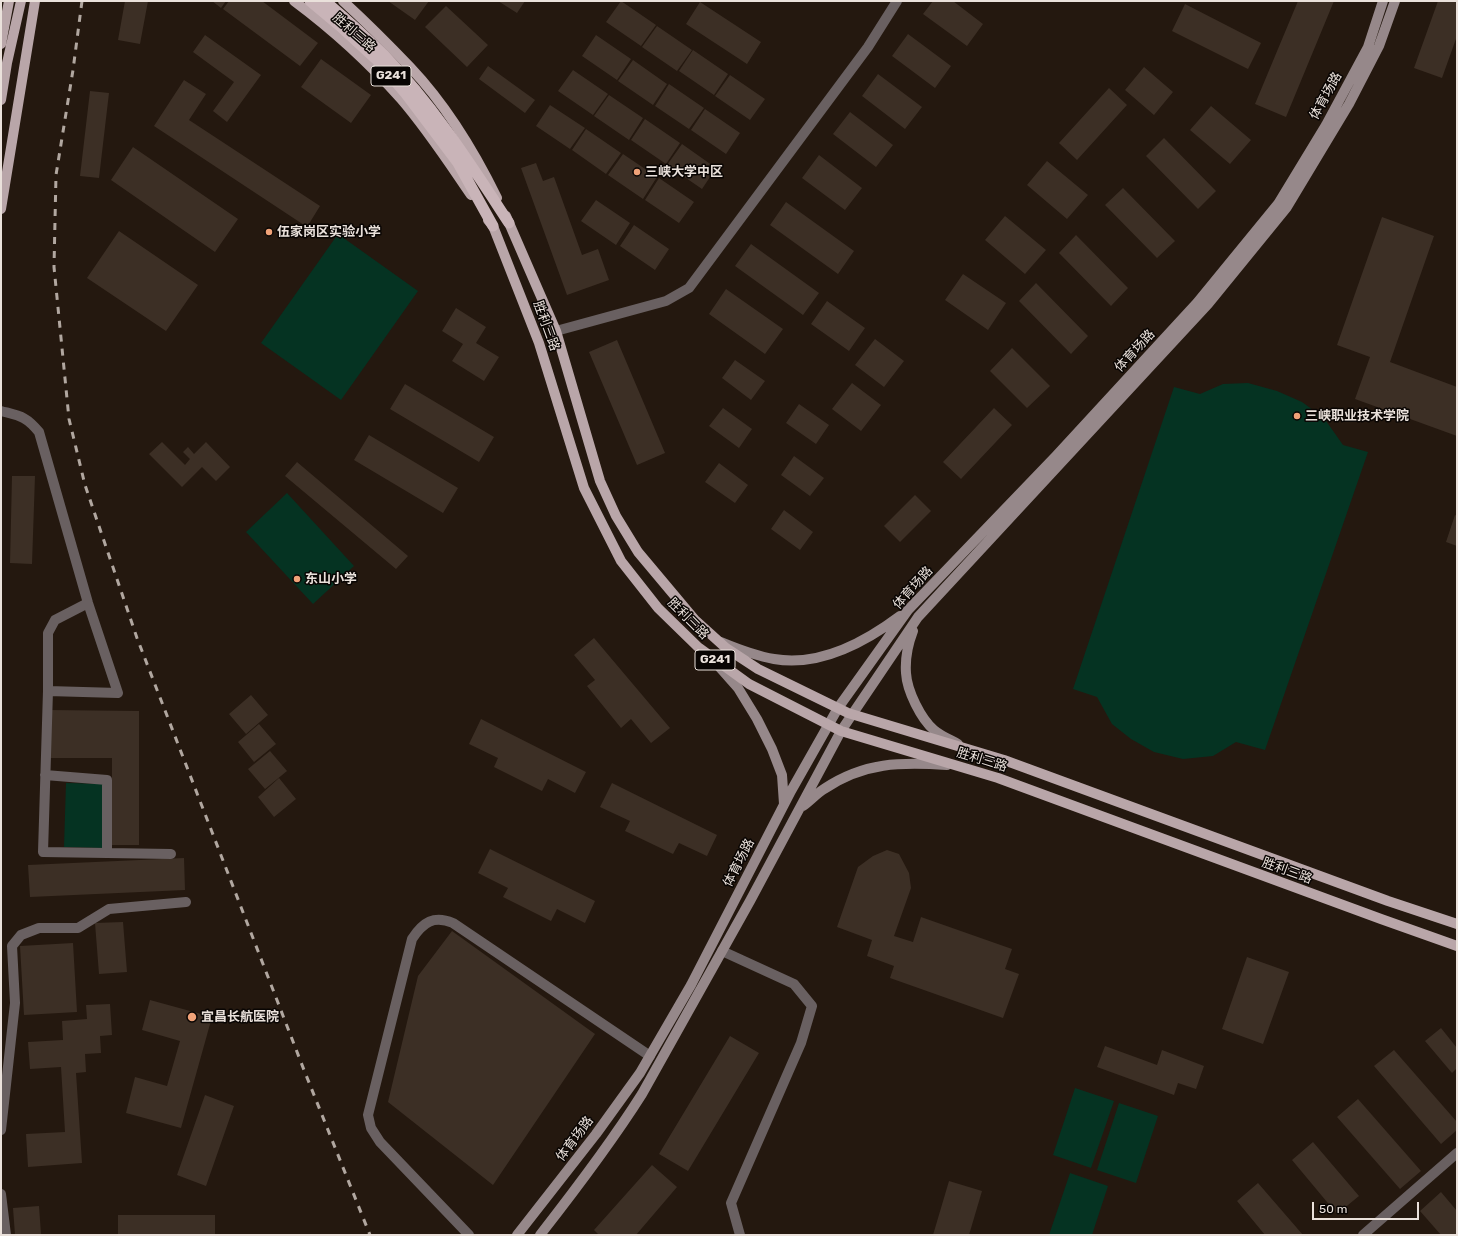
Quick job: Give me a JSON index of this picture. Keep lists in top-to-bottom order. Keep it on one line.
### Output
{"streets":{"highway":["G241"],"main road":["胜利三路","体育场路"]},"crossings":[["胜利三路","G241"],["胜利三路","体育场路"]],"places":["三峡大学中区","伍家岗区实验小学","三峡职业技术学院","东山小学","宜昌长航医院"],"scale_bar":"50 m"}
